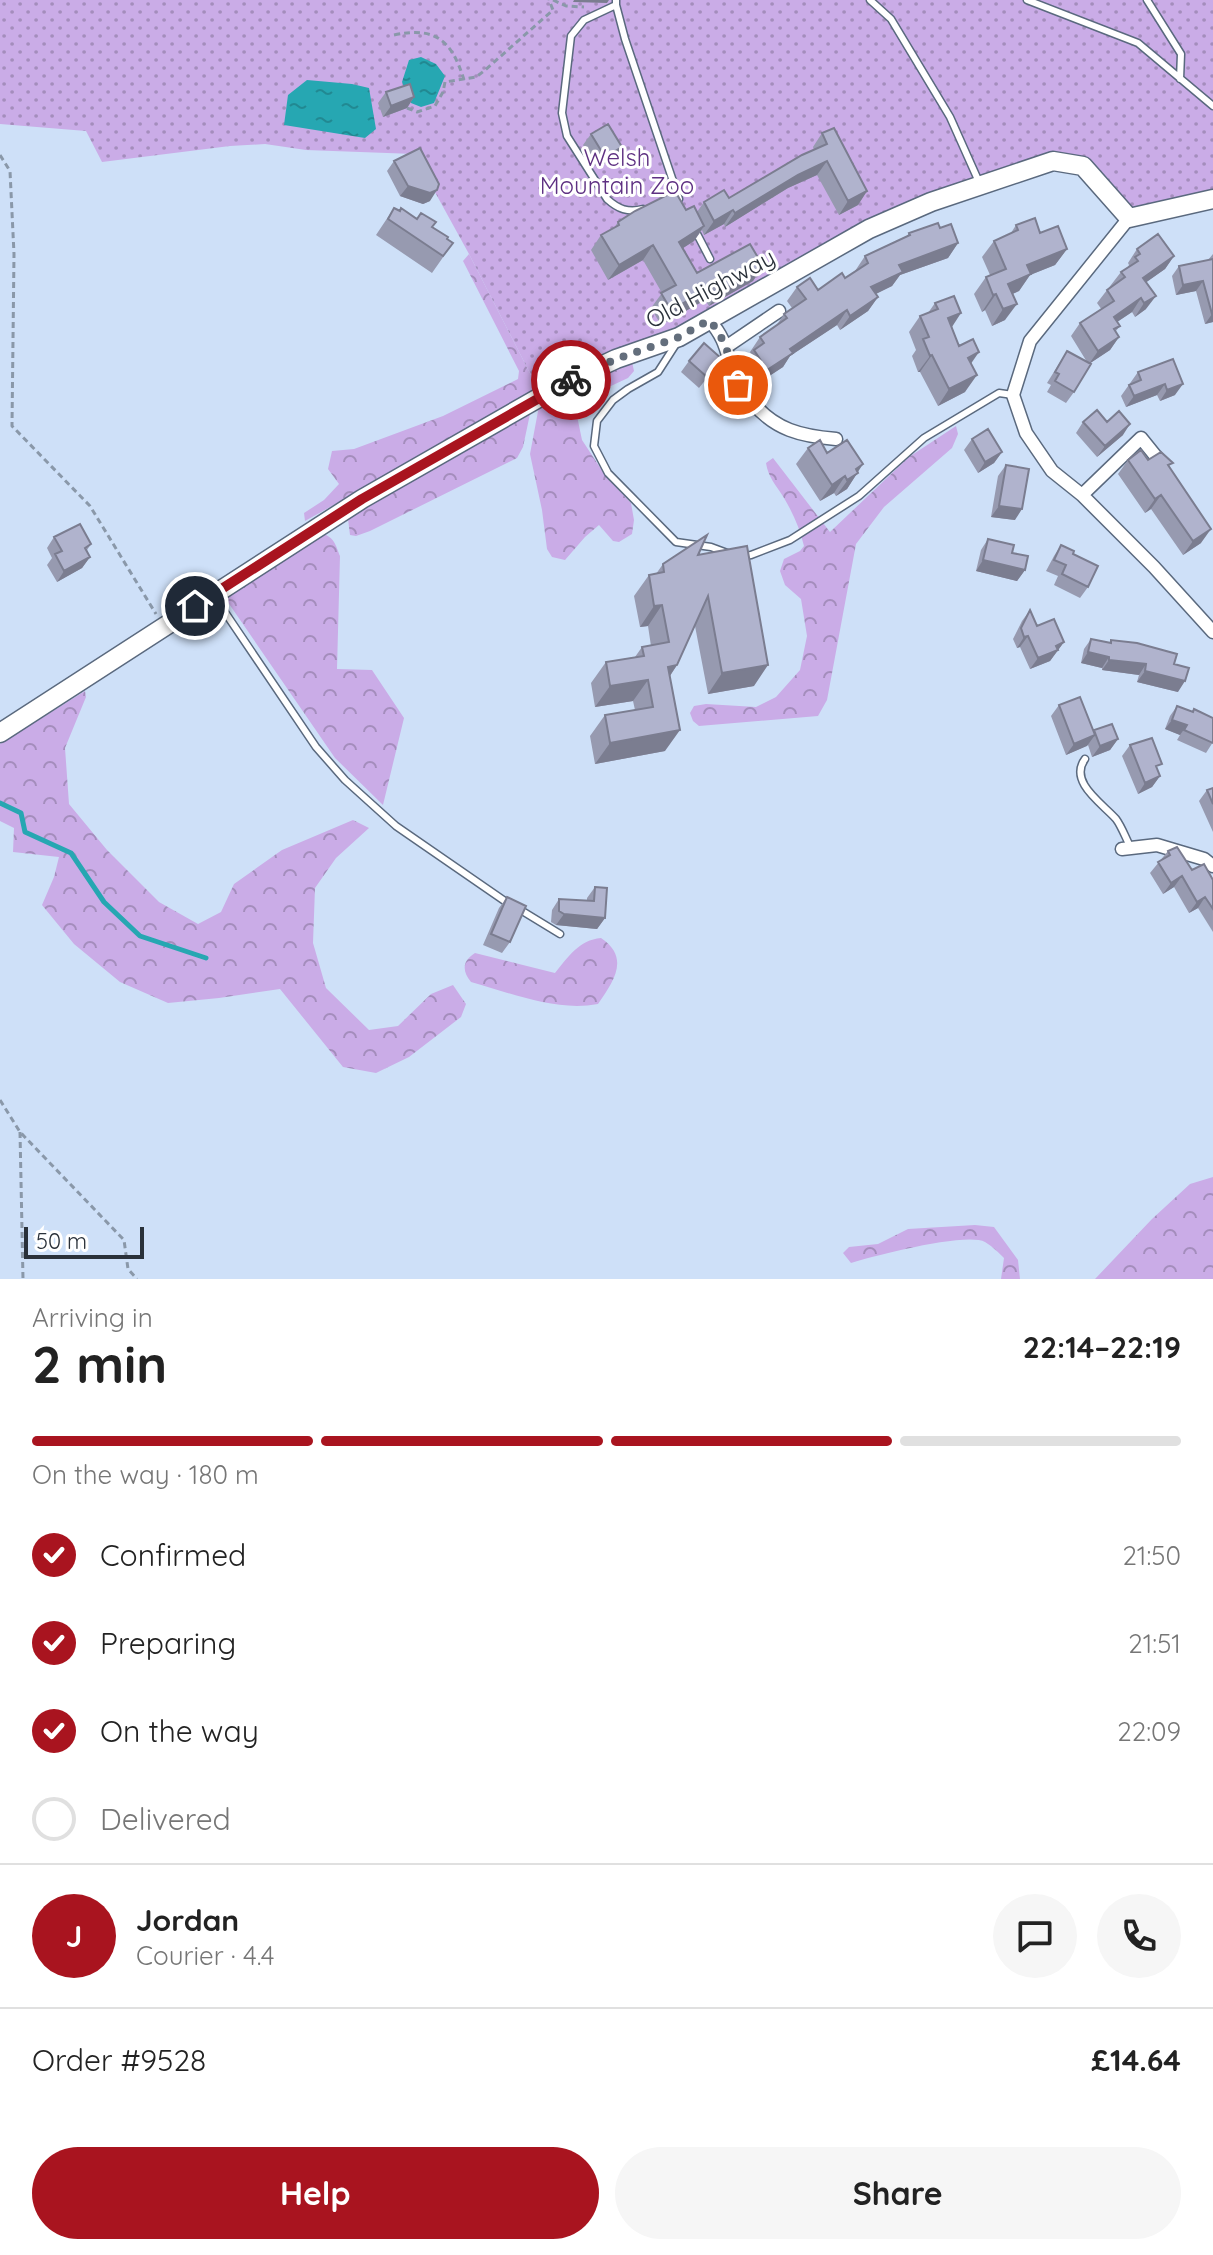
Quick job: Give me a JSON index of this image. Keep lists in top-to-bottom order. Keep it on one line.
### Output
{"streets":{"street":["Old Highway"]},"parks":["Welsh Mountain Zoo"],"scale_bar":"50 m","page":{"scale":"50 m","heading":["2 min","Arriving in","22:14–22:19"],"panel":["Jordan","Courier · 4.4","Order #9528","£14.64"],"bar":"On the way · 180 m","list":[["Confirmed","21:50"],["Preparing","21:51"],["On the way","22:09"],"Delivered"],"round":"J","buttons":["Help","Share"]}}
